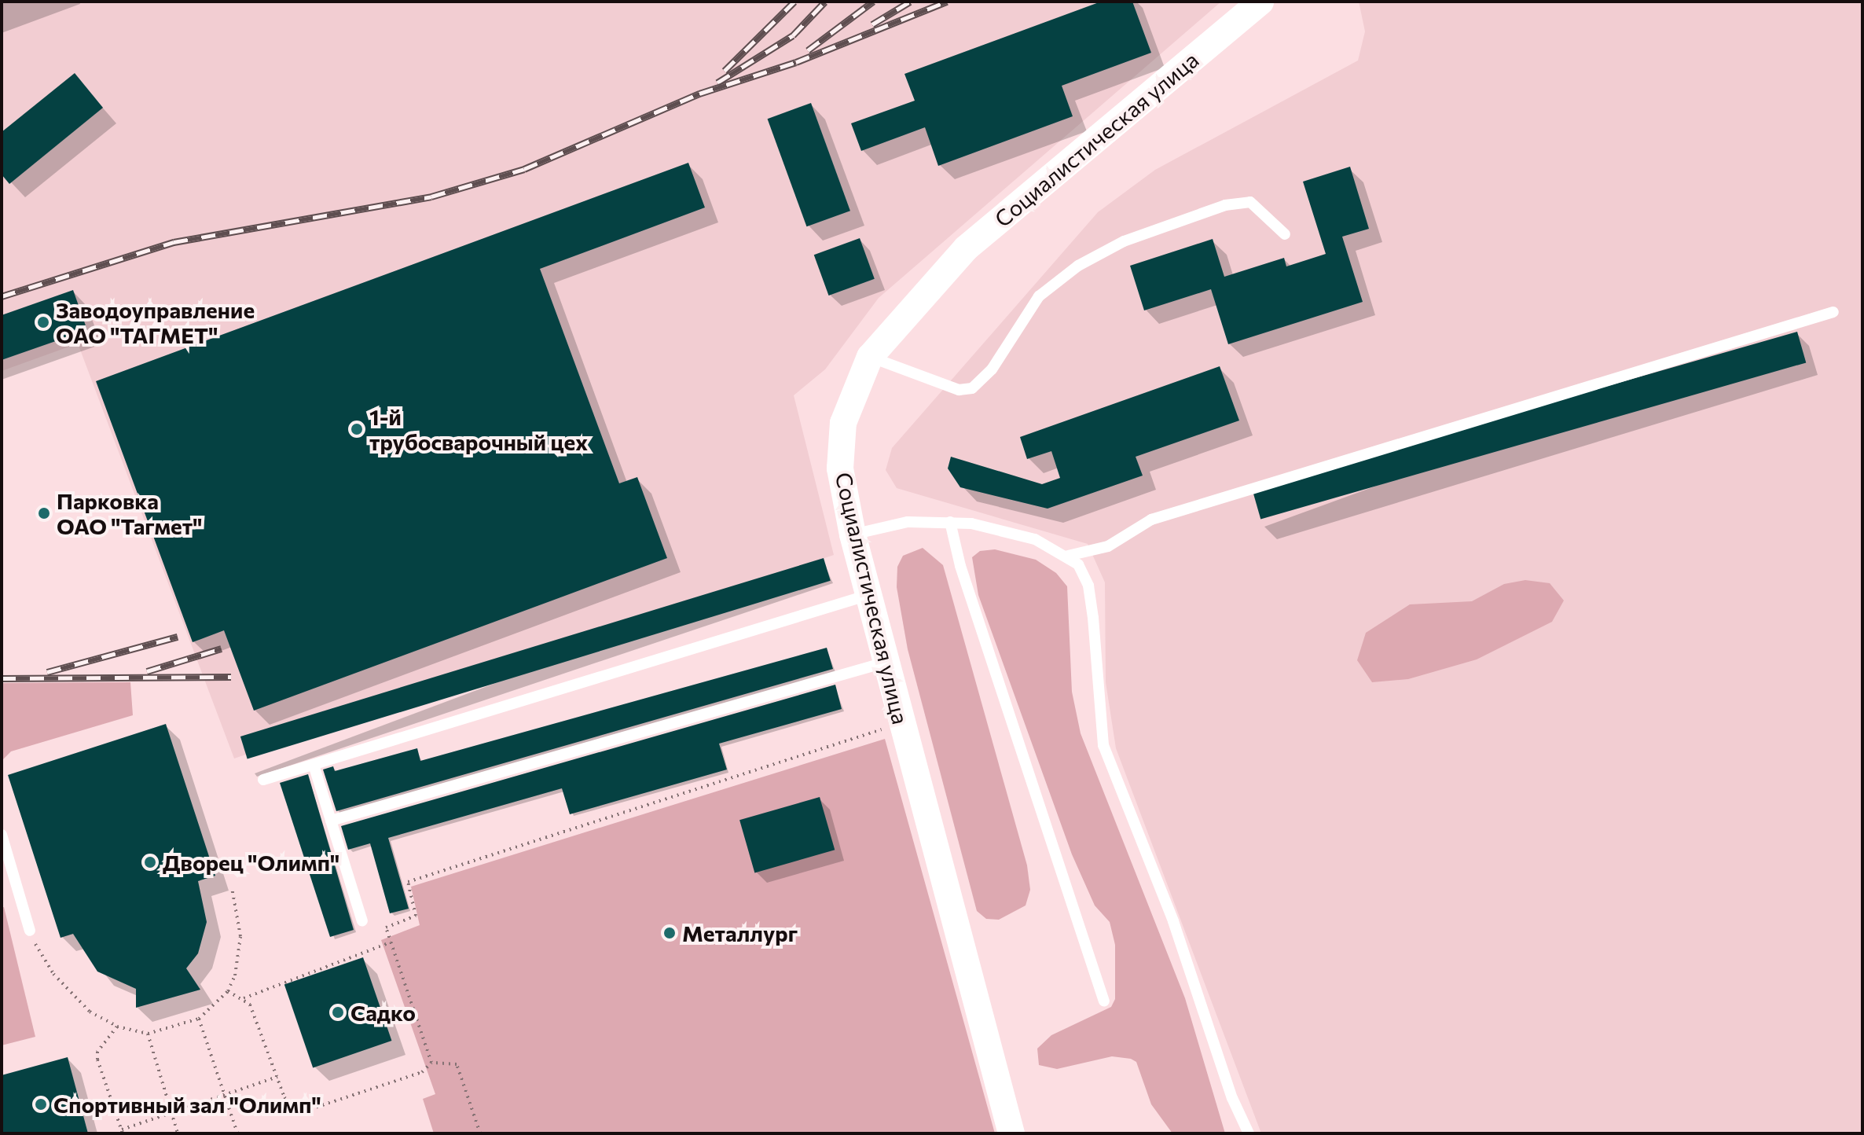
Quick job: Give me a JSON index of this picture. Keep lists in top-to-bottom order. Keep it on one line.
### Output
{"streets":{"street":["Социалистическая улица"]},"places":["Заводоуправление ОАО \"ТАГМЕТ\"","1-й трубосварочный цех","Парковка ОАО \"Тагмет\"","Дворец \"Олимп\"","Металлург","Садко","Спортивный зал \"Олимп\""]}
